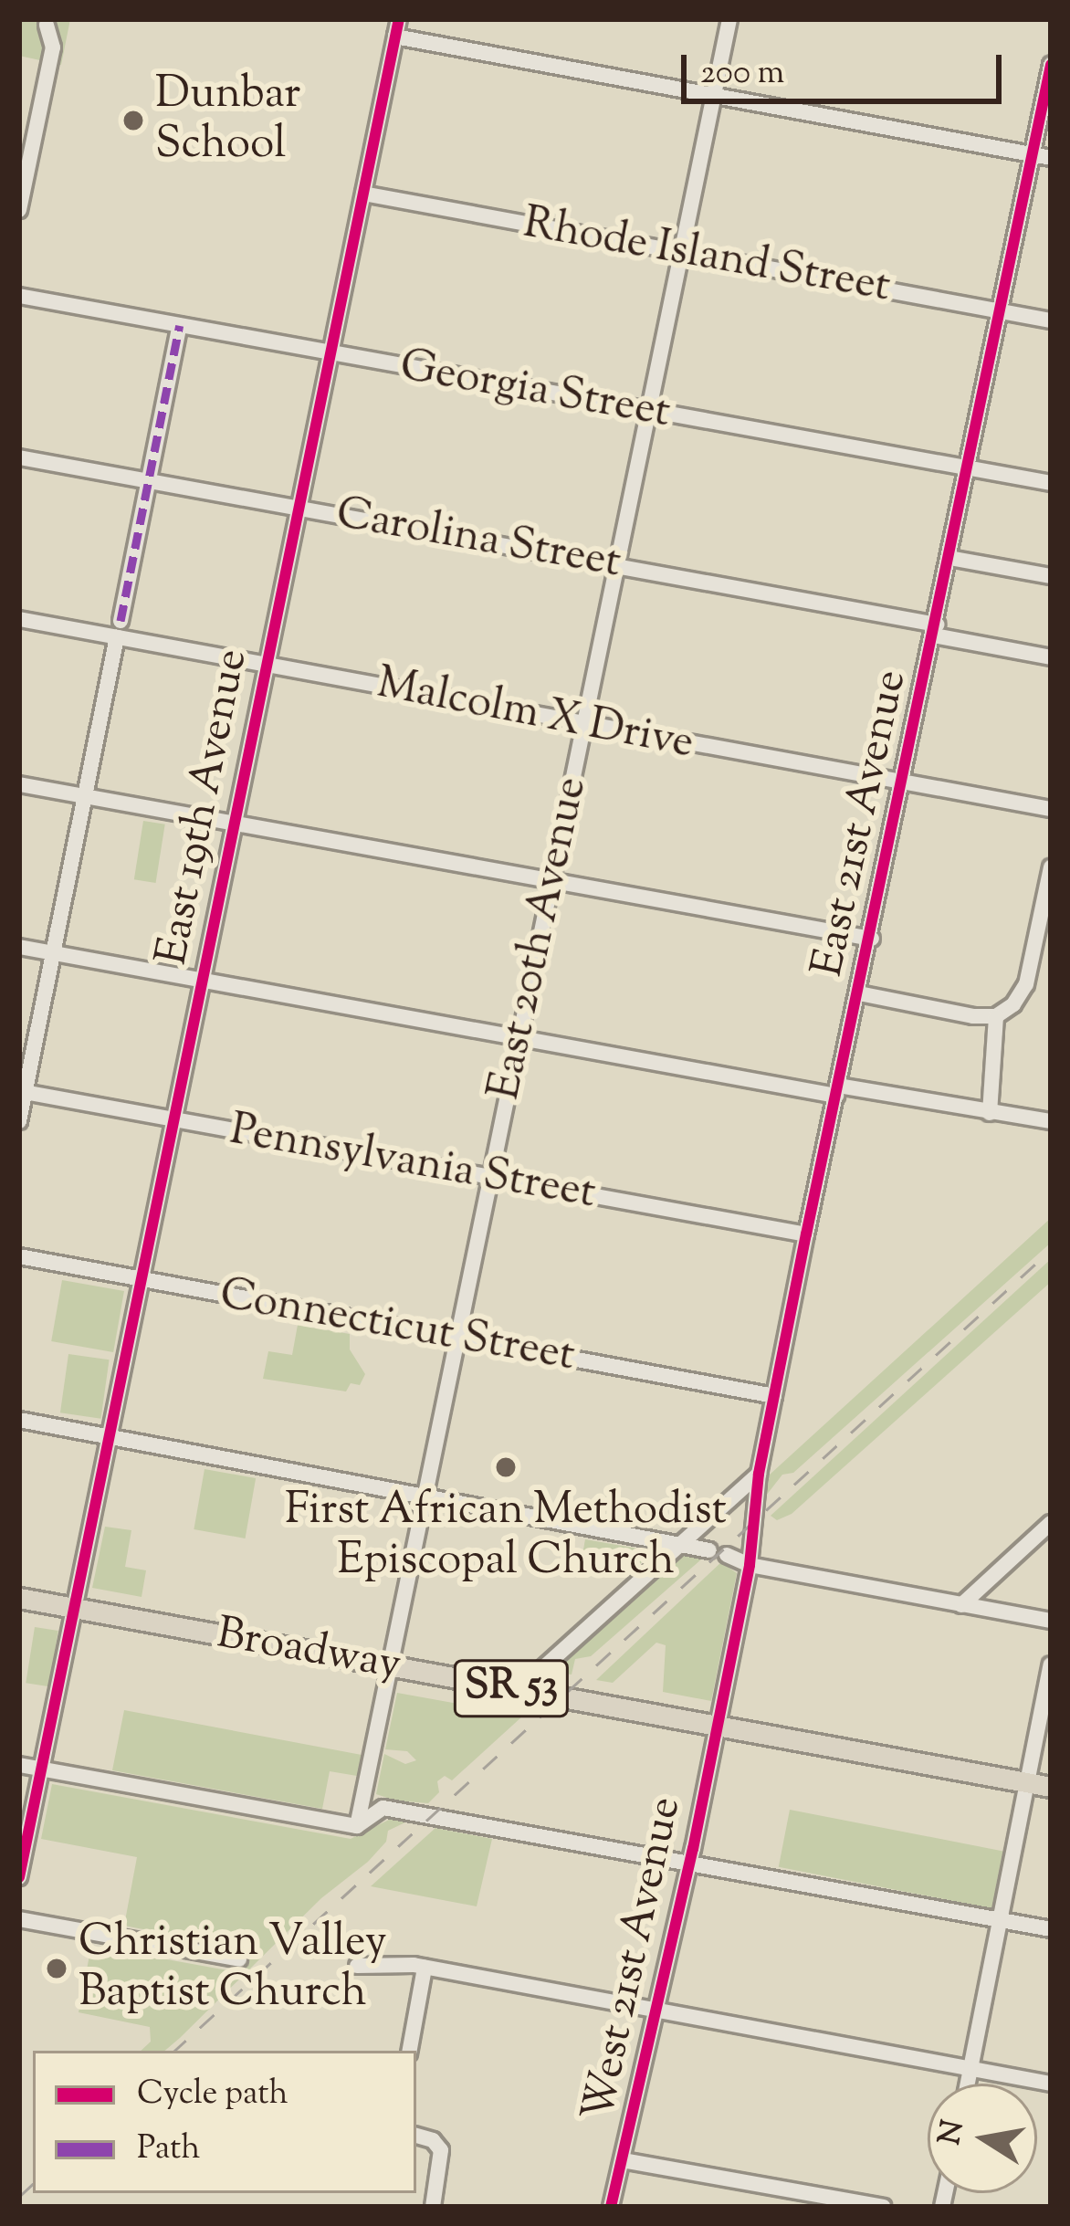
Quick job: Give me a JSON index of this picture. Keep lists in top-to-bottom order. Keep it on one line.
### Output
{"streets":{"main road":["Broadway","SR 53"],"street":["Rhode Island Street","Georgia Street","Carolina Street","Malcolm X Drive","East 19th Avenue","East 21st Avenue","East 20th Avenue","Pennsylvania Street","Connecticut Street","West 21st Avenue"]},"crossings":[["Rhode Island Street","East 19th Avenue"],["Rhode Island Street","East 21st Avenue"],["Rhode Island Street","East 20th Avenue"],["Georgia Street","East 19th Avenue"],["Georgia Street","East 21st Avenue"],["Georgia Street","East 20th Avenue"],["Carolina Street","East 19th Avenue"],["Carolina Street","East 21st Avenue"],["Carolina Street","East 20th Avenue"],["Malcolm X Drive","East 19th Avenue"],["Malcolm X Drive","East 21st Avenue"],["Malcolm X Drive","East 20th Avenue"],["East 19th Avenue","Pennsylvania Street"],["East 19th Avenue","Connecticut Street"],["East 19th Avenue","Broadway"],["East 21st Avenue","Pennsylvania Street"],["East 21st Avenue","Connecticut Street"],["East 21st Avenue","Broadway"],["East 21st Avenue","West 21st Avenue"],["East 20th Avenue","Pennsylvania Street"],["East 20th Avenue","Connecticut Street"],["East 20th Avenue","Broadway"],["Broadway","West 21st Avenue"]],"places":["Dunbar School","First African Methodist Episcopal Church","Christian Valley Baptist Church"],"legend":["Cycle path","Path"],"scale_bar":"200 m","north":"left"}
